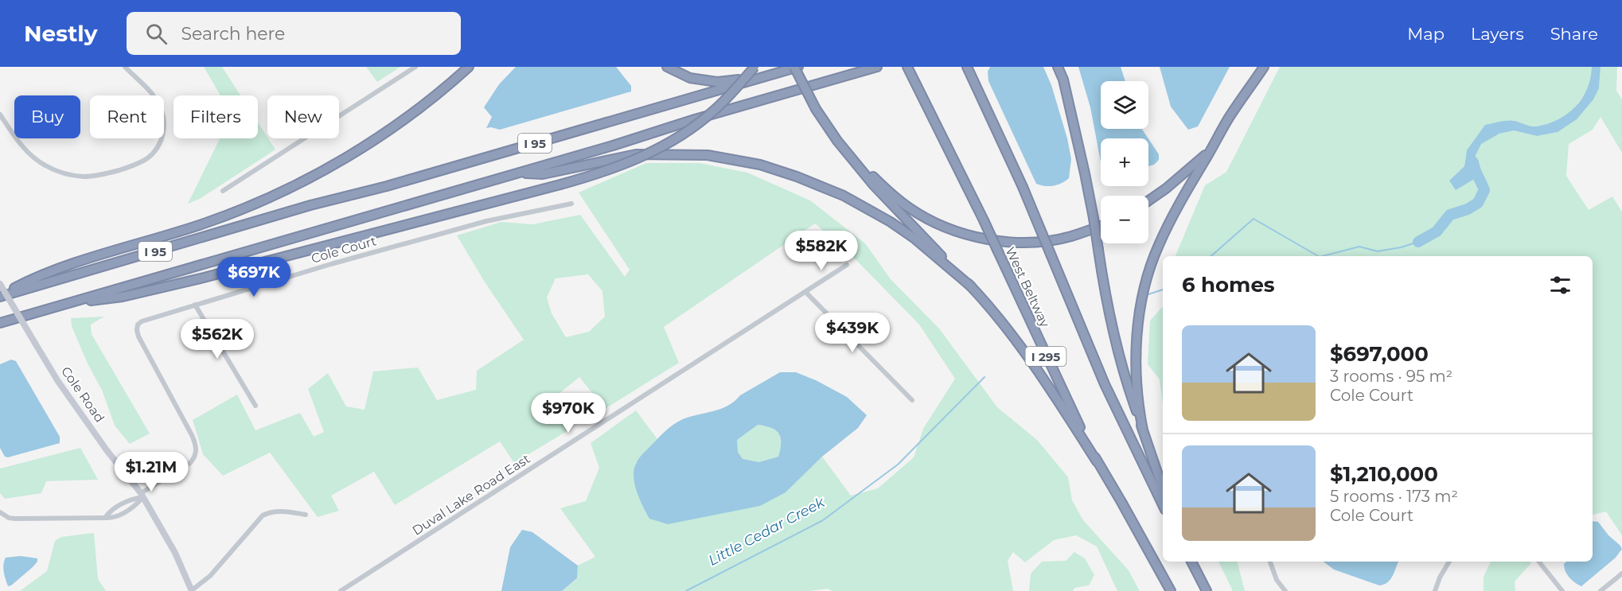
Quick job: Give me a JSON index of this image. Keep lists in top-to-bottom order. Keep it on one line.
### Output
{"streets":{"highway":["I 95","West Beltway","I 295"],"street":["Cole Court","Cole Road","Duval Lake Road East"]},"crossings":[["Cole Court","Cole Road"]],"water":["Little Cedar Creek"],"page":{"header":"Nestly","search":"Search here","nav":["Map","Layers","Share"],"map_buttons":["+","−"],"chip":["Buy","Rent","Filters","New"],"price":["$582K","$697K","$439K","$562K","$970K","$1.21M"],"heading":"6 homes","list":[{"name":"$697,000","note":"3 rooms · 95 m² · Cole Court"},{"name":"$1,210,000","note":"5 rooms · 173 m² · Cole Court"}]}}
